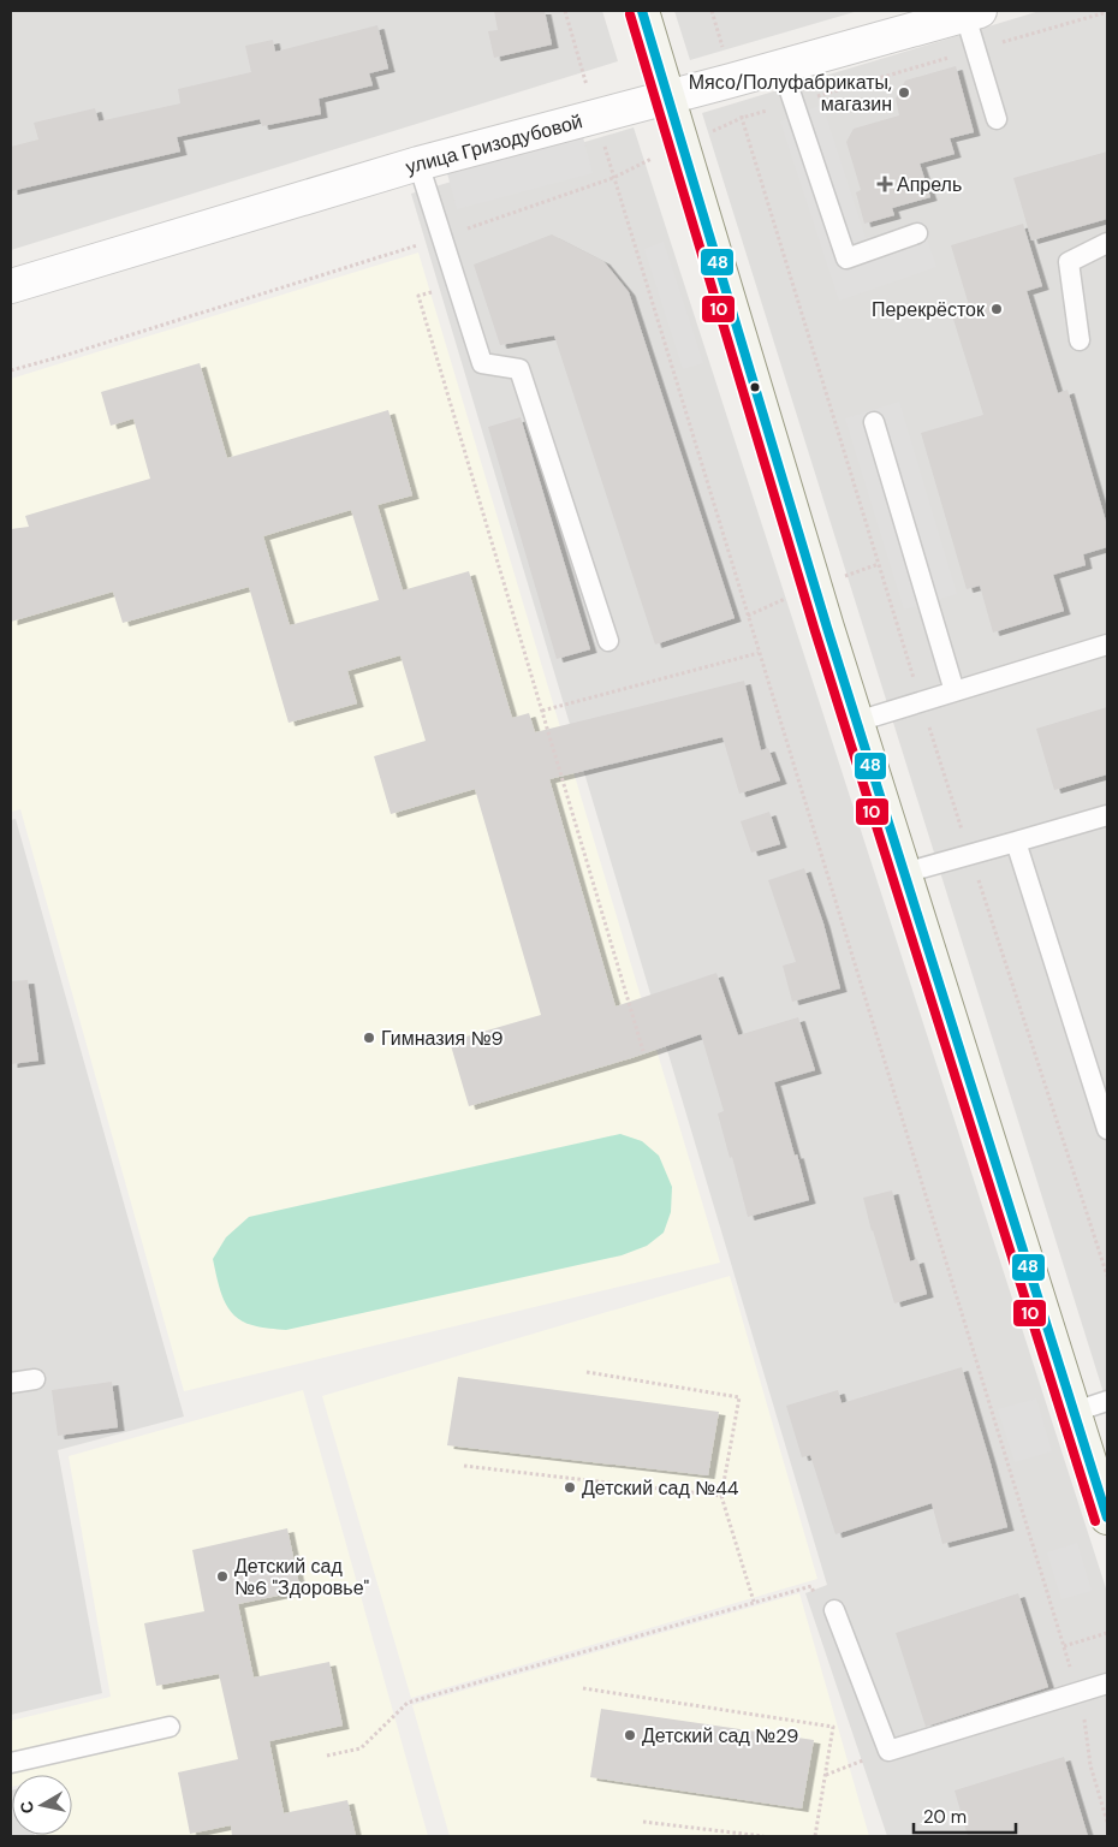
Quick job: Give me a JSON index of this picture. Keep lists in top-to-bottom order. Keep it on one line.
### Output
{"streets":{"street":["улица Гризодубовой"]},"places":{"other":["Мясо/Полуфабрикаты, магазин","Перекрёсток","Гимназия №9","Детский сад №44","Детский сад №6 \"Здоровье\"","Детский сад №29"],"health":["Апрель"]},"lines":["transit line 48","transit line 10"],"scale_bar":"20 m","north":"left"}
